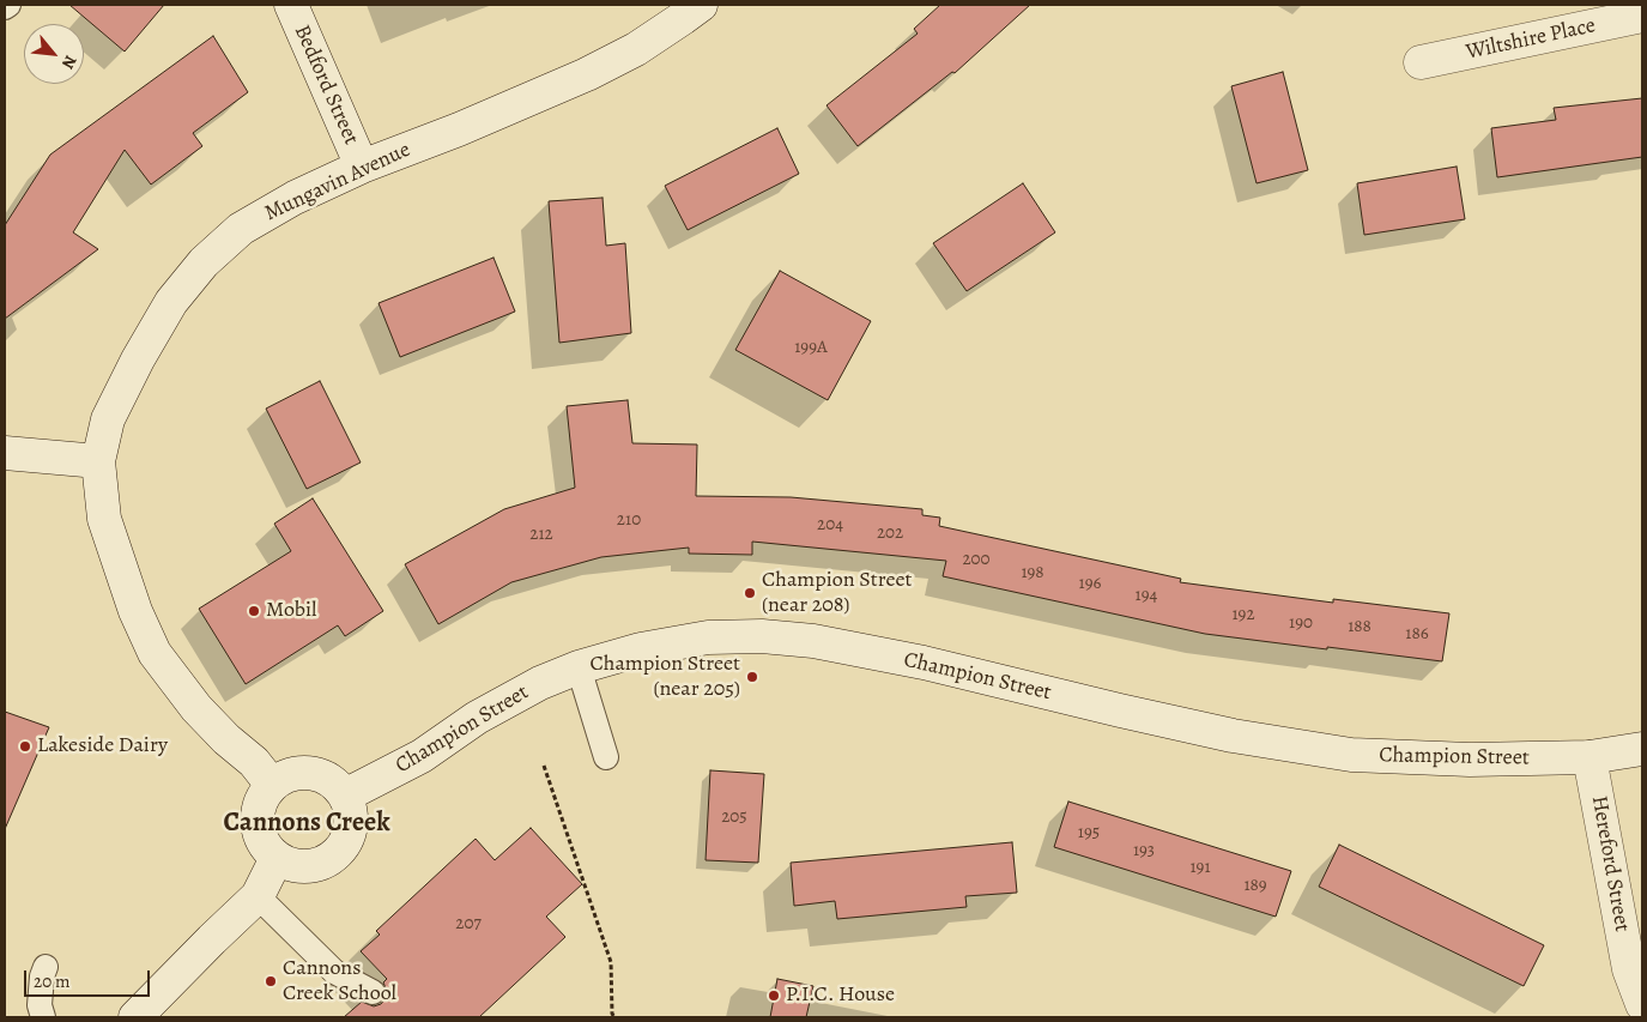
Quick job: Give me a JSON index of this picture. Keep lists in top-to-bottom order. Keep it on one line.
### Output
{"streets":{"main road":["Wiltshire Place","Bedford Street","Mungavin Avenue","Champion Street","Hereford Street"]},"crossings":[["Bedford Street","Mungavin Avenue"],["Mungavin Avenue","Champion Street"],["Champion Street","Hereford Street"]],"districts":["Cannons Creek"],"places":["Champion Street (near 208)","Mobil","Champion Street (near 205)","Lakeside Dairy","Cannons Creek School","P.I.C. House"],"house_numbers":["199A","210","204","202","212","200","198","196","194","192","190","188","186","205","195","193","191","189","207"],"scale_bar":"20 m","north":"bottom right"}
